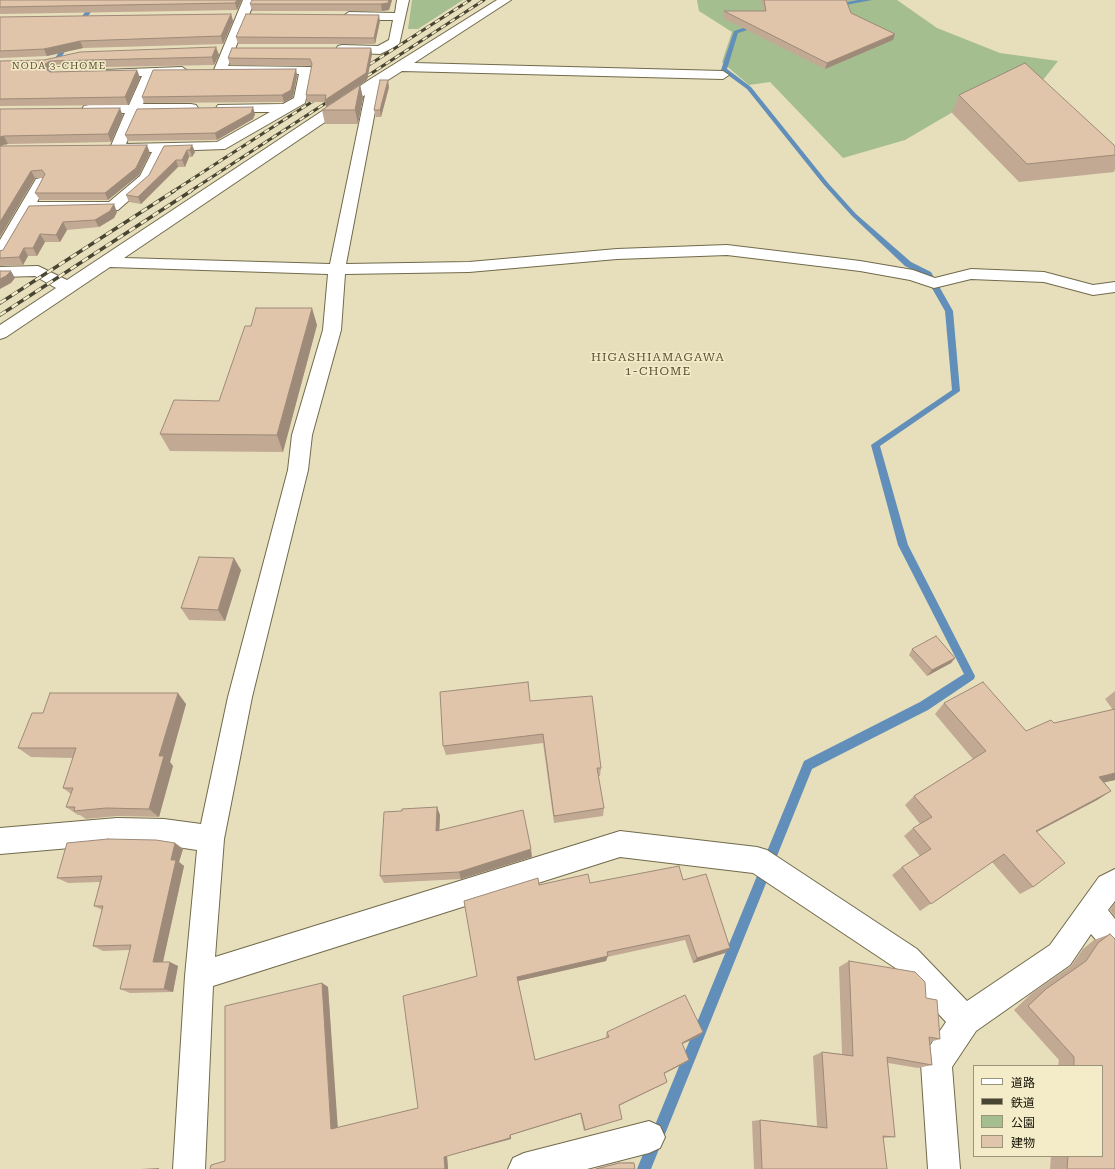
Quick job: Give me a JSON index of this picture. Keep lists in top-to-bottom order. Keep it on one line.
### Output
{"districts":["NODA 3-CHOME","HIGASHIAMAGAWA 1-CHOME"],"legend":["道路","鉄道","公園","建物"]}
